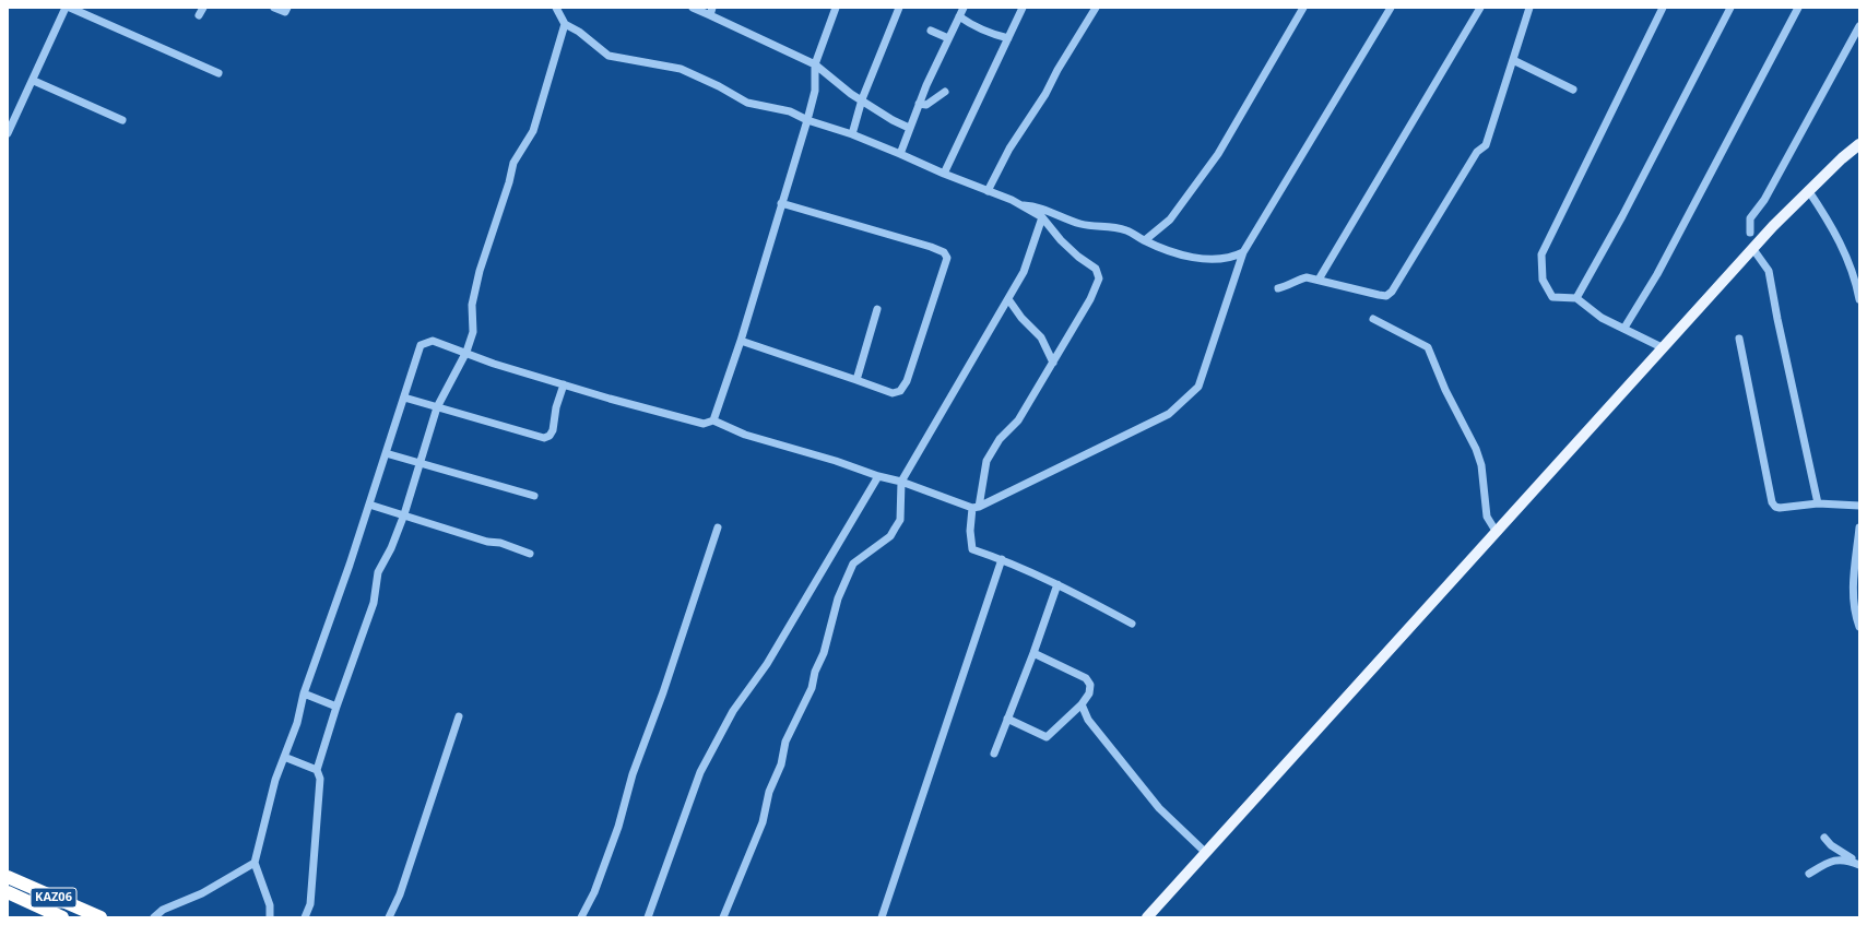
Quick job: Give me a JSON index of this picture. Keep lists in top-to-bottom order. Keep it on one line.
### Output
{"streets":{"highway":["KАZ06"]}}
